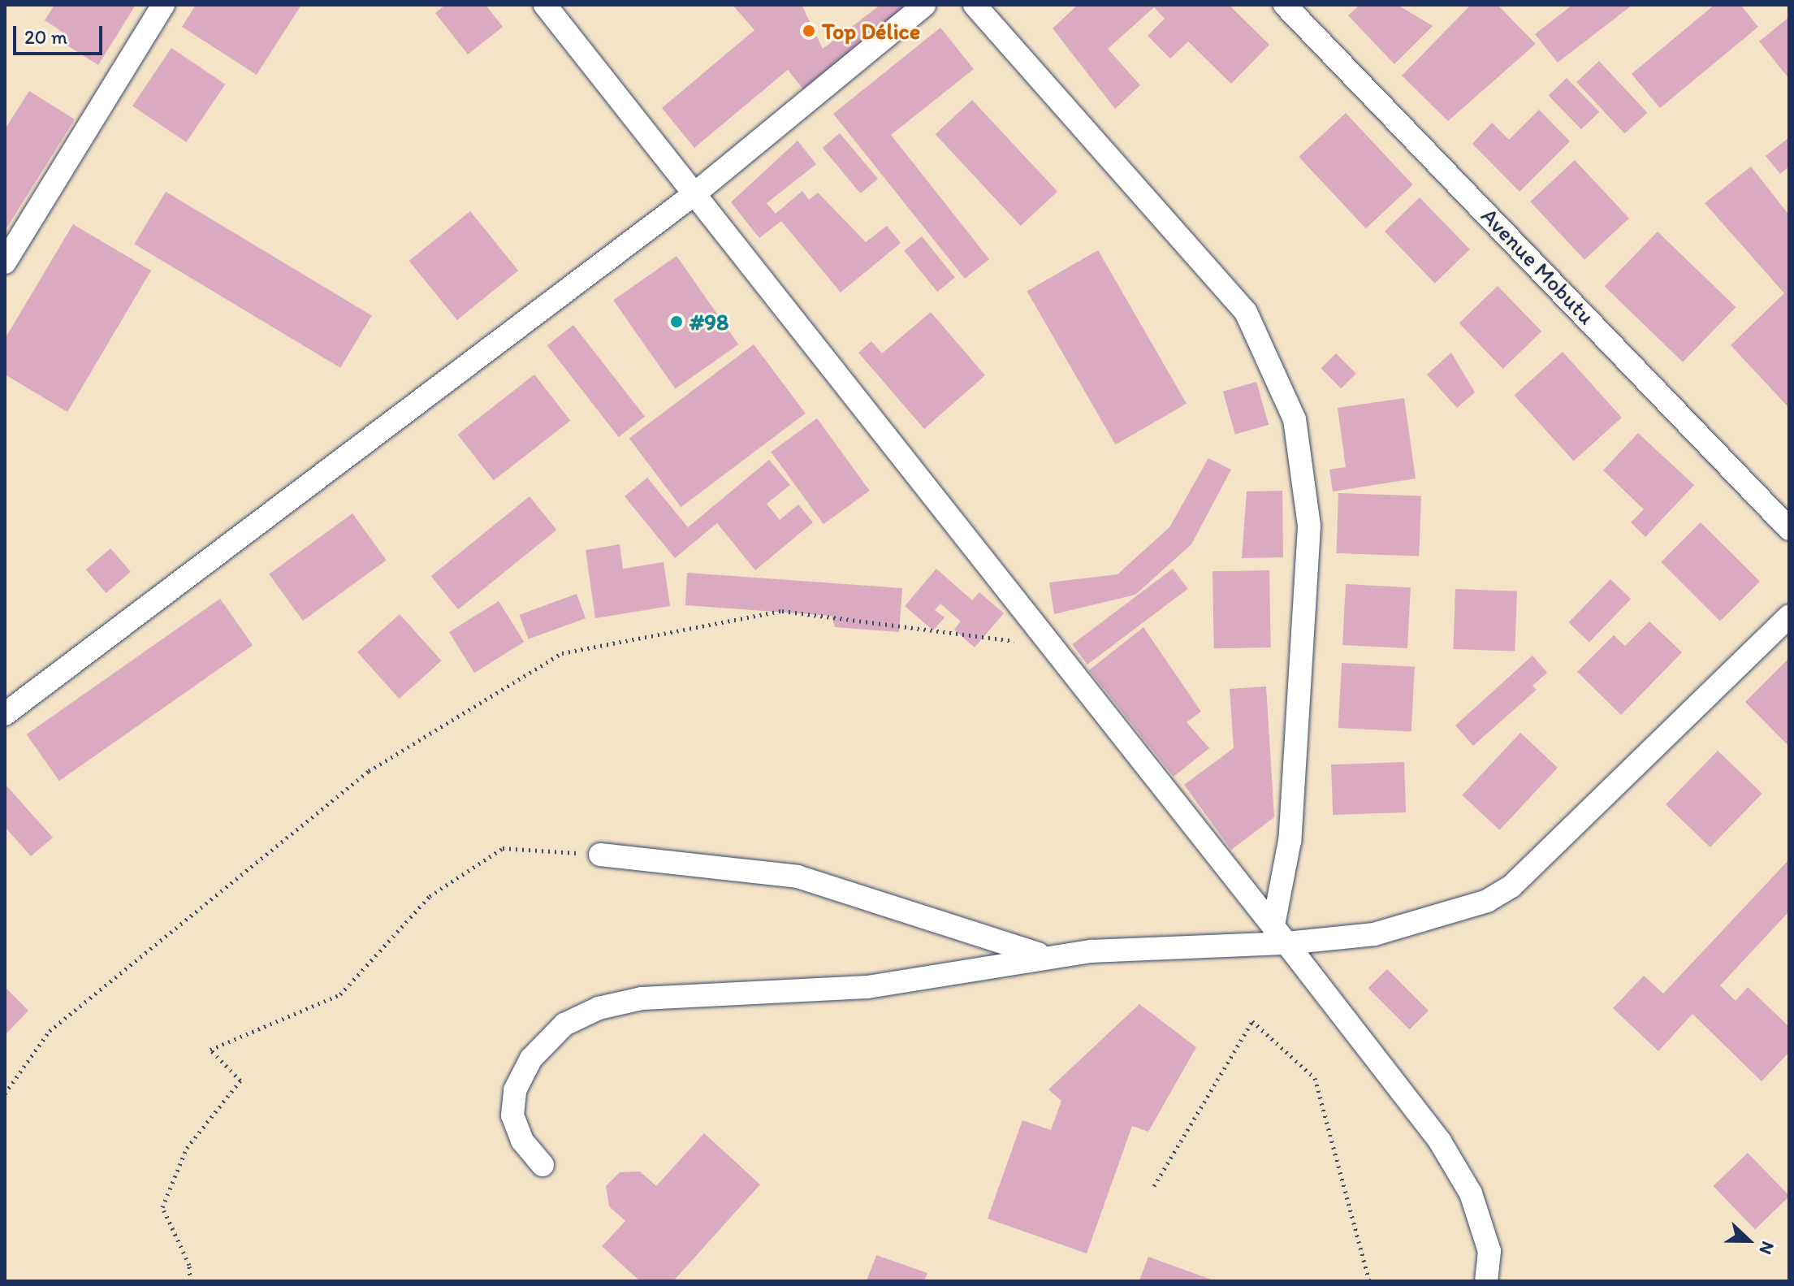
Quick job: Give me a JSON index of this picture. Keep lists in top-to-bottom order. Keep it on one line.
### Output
{"streets":{"street":["Avenue Mobutu"]},"places":["Top Délice","#98"],"scale_bar":"20 m","north":"right"}
